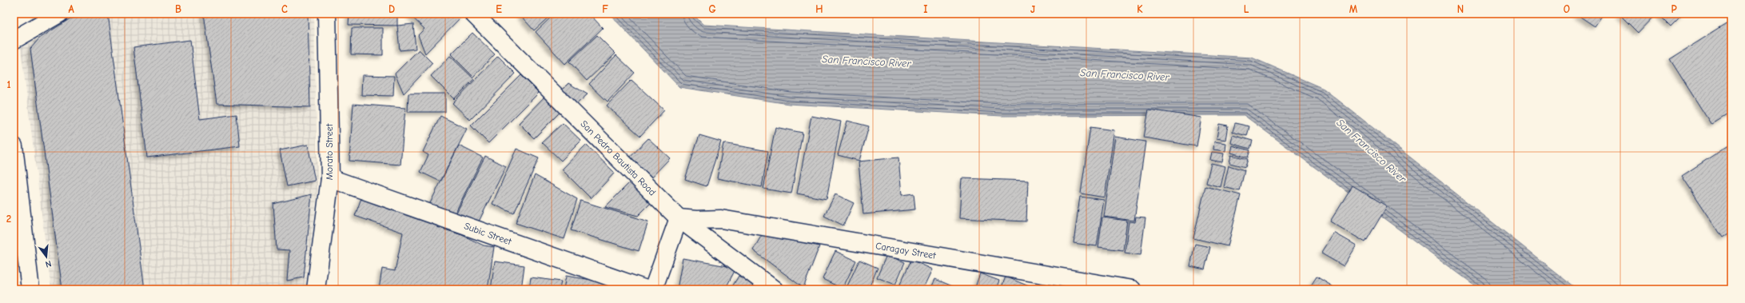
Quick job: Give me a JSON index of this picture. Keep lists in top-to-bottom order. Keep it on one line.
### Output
{"streets":{"street":["Morato Street","San Pedro Bautista Road","Subic Street","Caragay Street"]},"crossings":[["Morato Street","Subic Street"],["San Pedro Bautista Road","Caragay Street"]],"water":["San Francisco River"],"north":"bottom","grid":{"columns":["A","B","C","D","E","F","G","H","I","J","K","L","M","N","O","P"],"rows":["1","2"]}}
